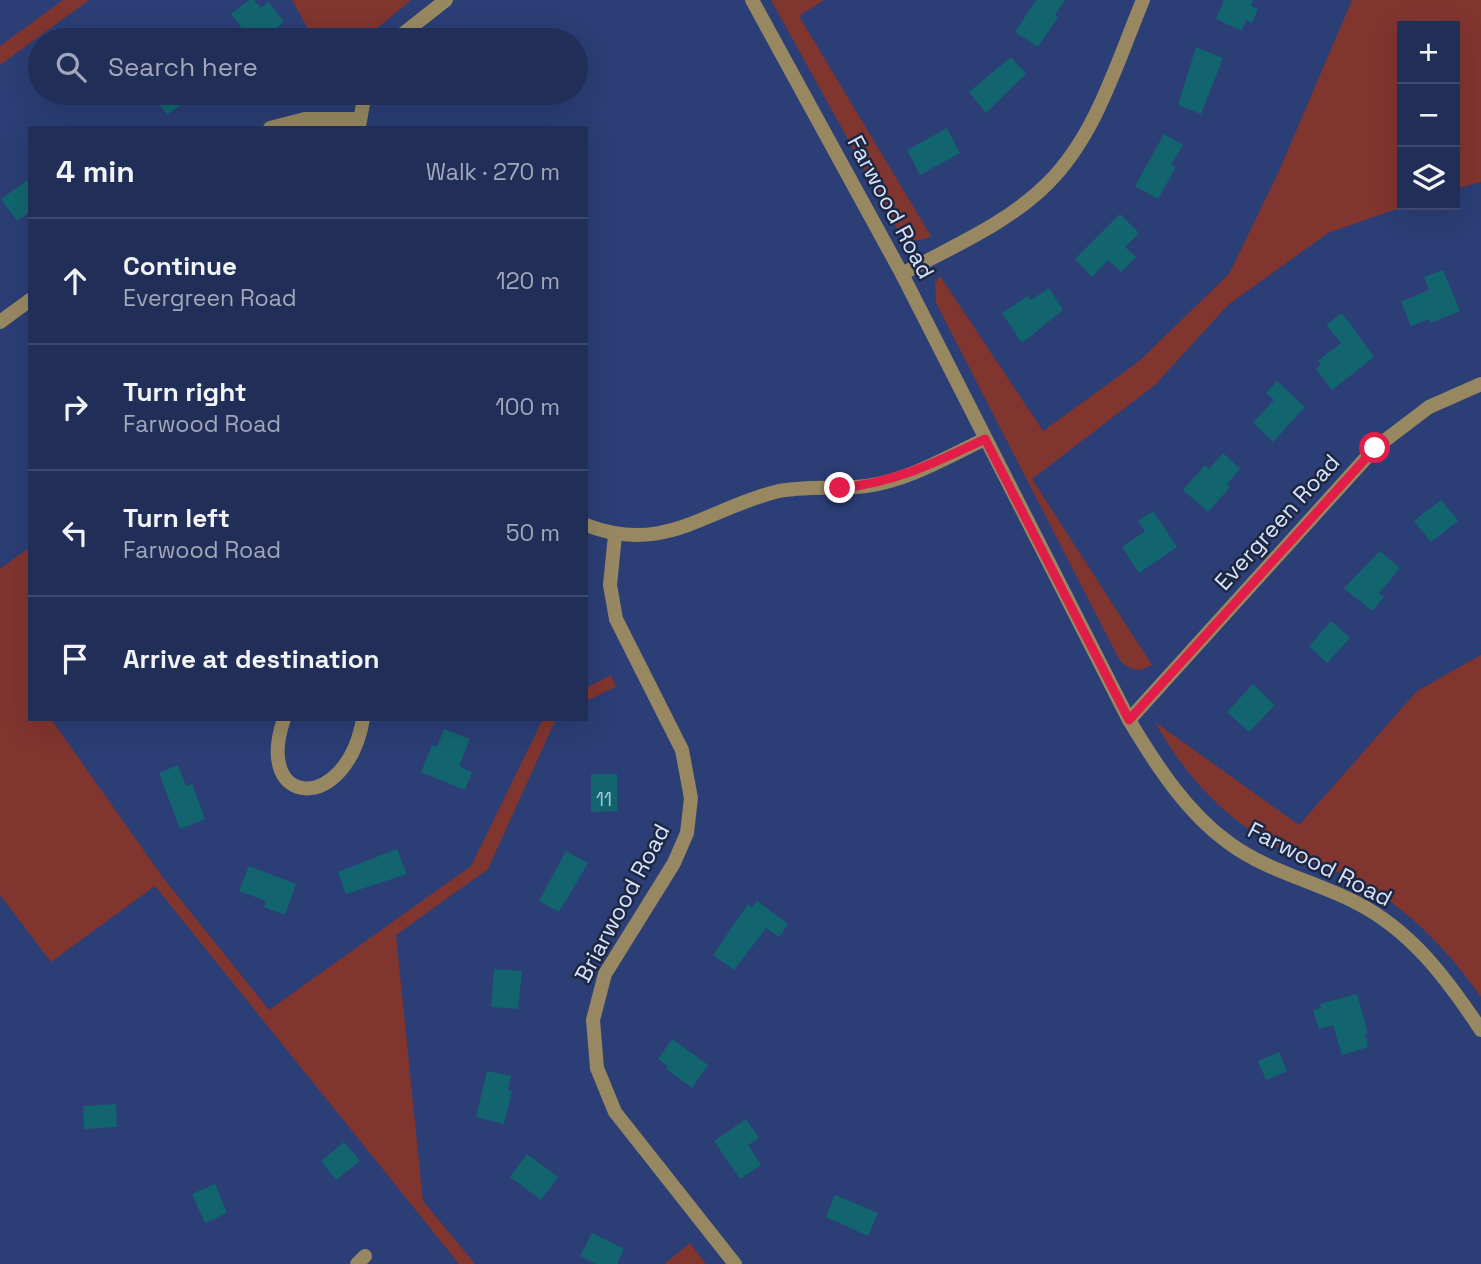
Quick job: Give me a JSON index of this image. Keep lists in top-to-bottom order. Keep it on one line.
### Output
{"streets":{"street":["Farwood Road","Evergreen Road","Briarwood Road"]},"crossings":[["Farwood Road","Evergreen Road"]],"house_numbers":["11"],"page":{"map_buttons":["+","−"],"search":"Search here","heading":["4 min","Walk · 270 m"],"list":[["Continue","Evergreen Road","120 m"],["Turn right","Farwood Road","100 m"],["Turn left","Farwood Road","50 m"],"Arrive at destination"]}}
